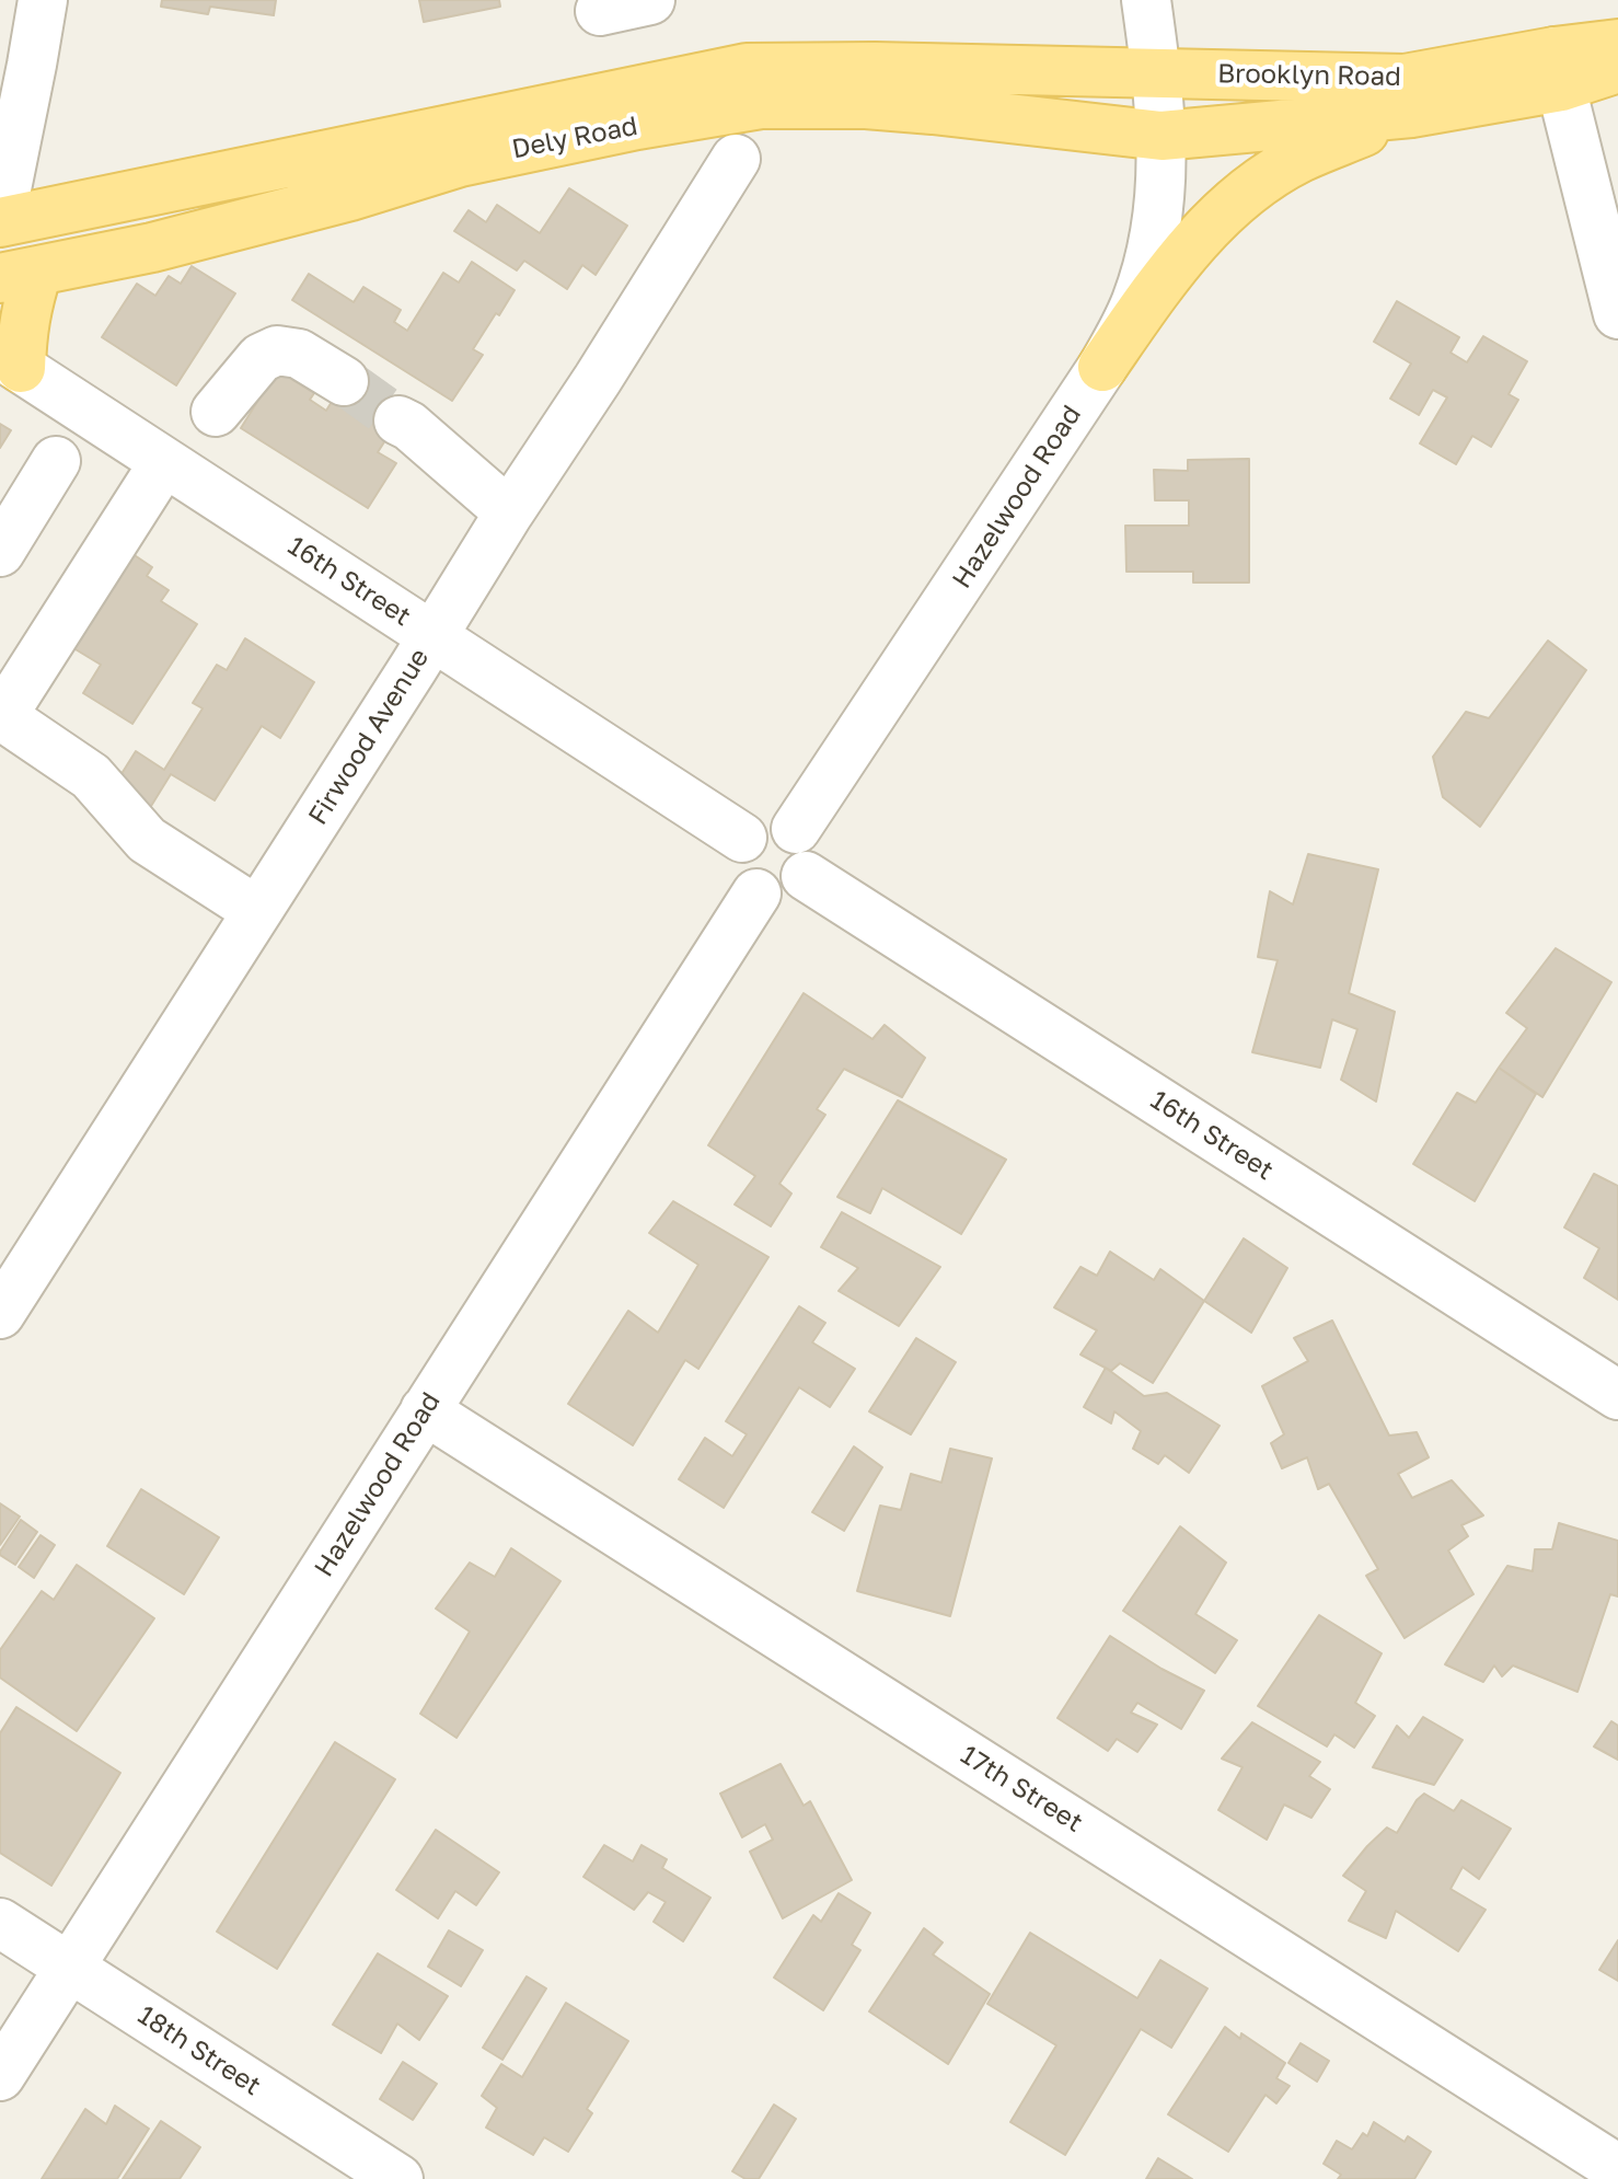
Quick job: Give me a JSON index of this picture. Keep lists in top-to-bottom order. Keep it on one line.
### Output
{"streets":{"main road":["Brooklyn Road","Dely Road"],"street":["Hazelwood Road","16th Street","Firwood Avenue","17th Street","18th Street"]},"crossings":[["Brooklyn Road","Dely Road"],["Brooklyn Road","Hazelwood Road"],["Dely Road","Hazelwood Road"],["Hazelwood Road","16th Street"],["Hazelwood Road","17th Street"],["Hazelwood Road","18th Street"],["16th Street","Firwood Avenue"]]}
